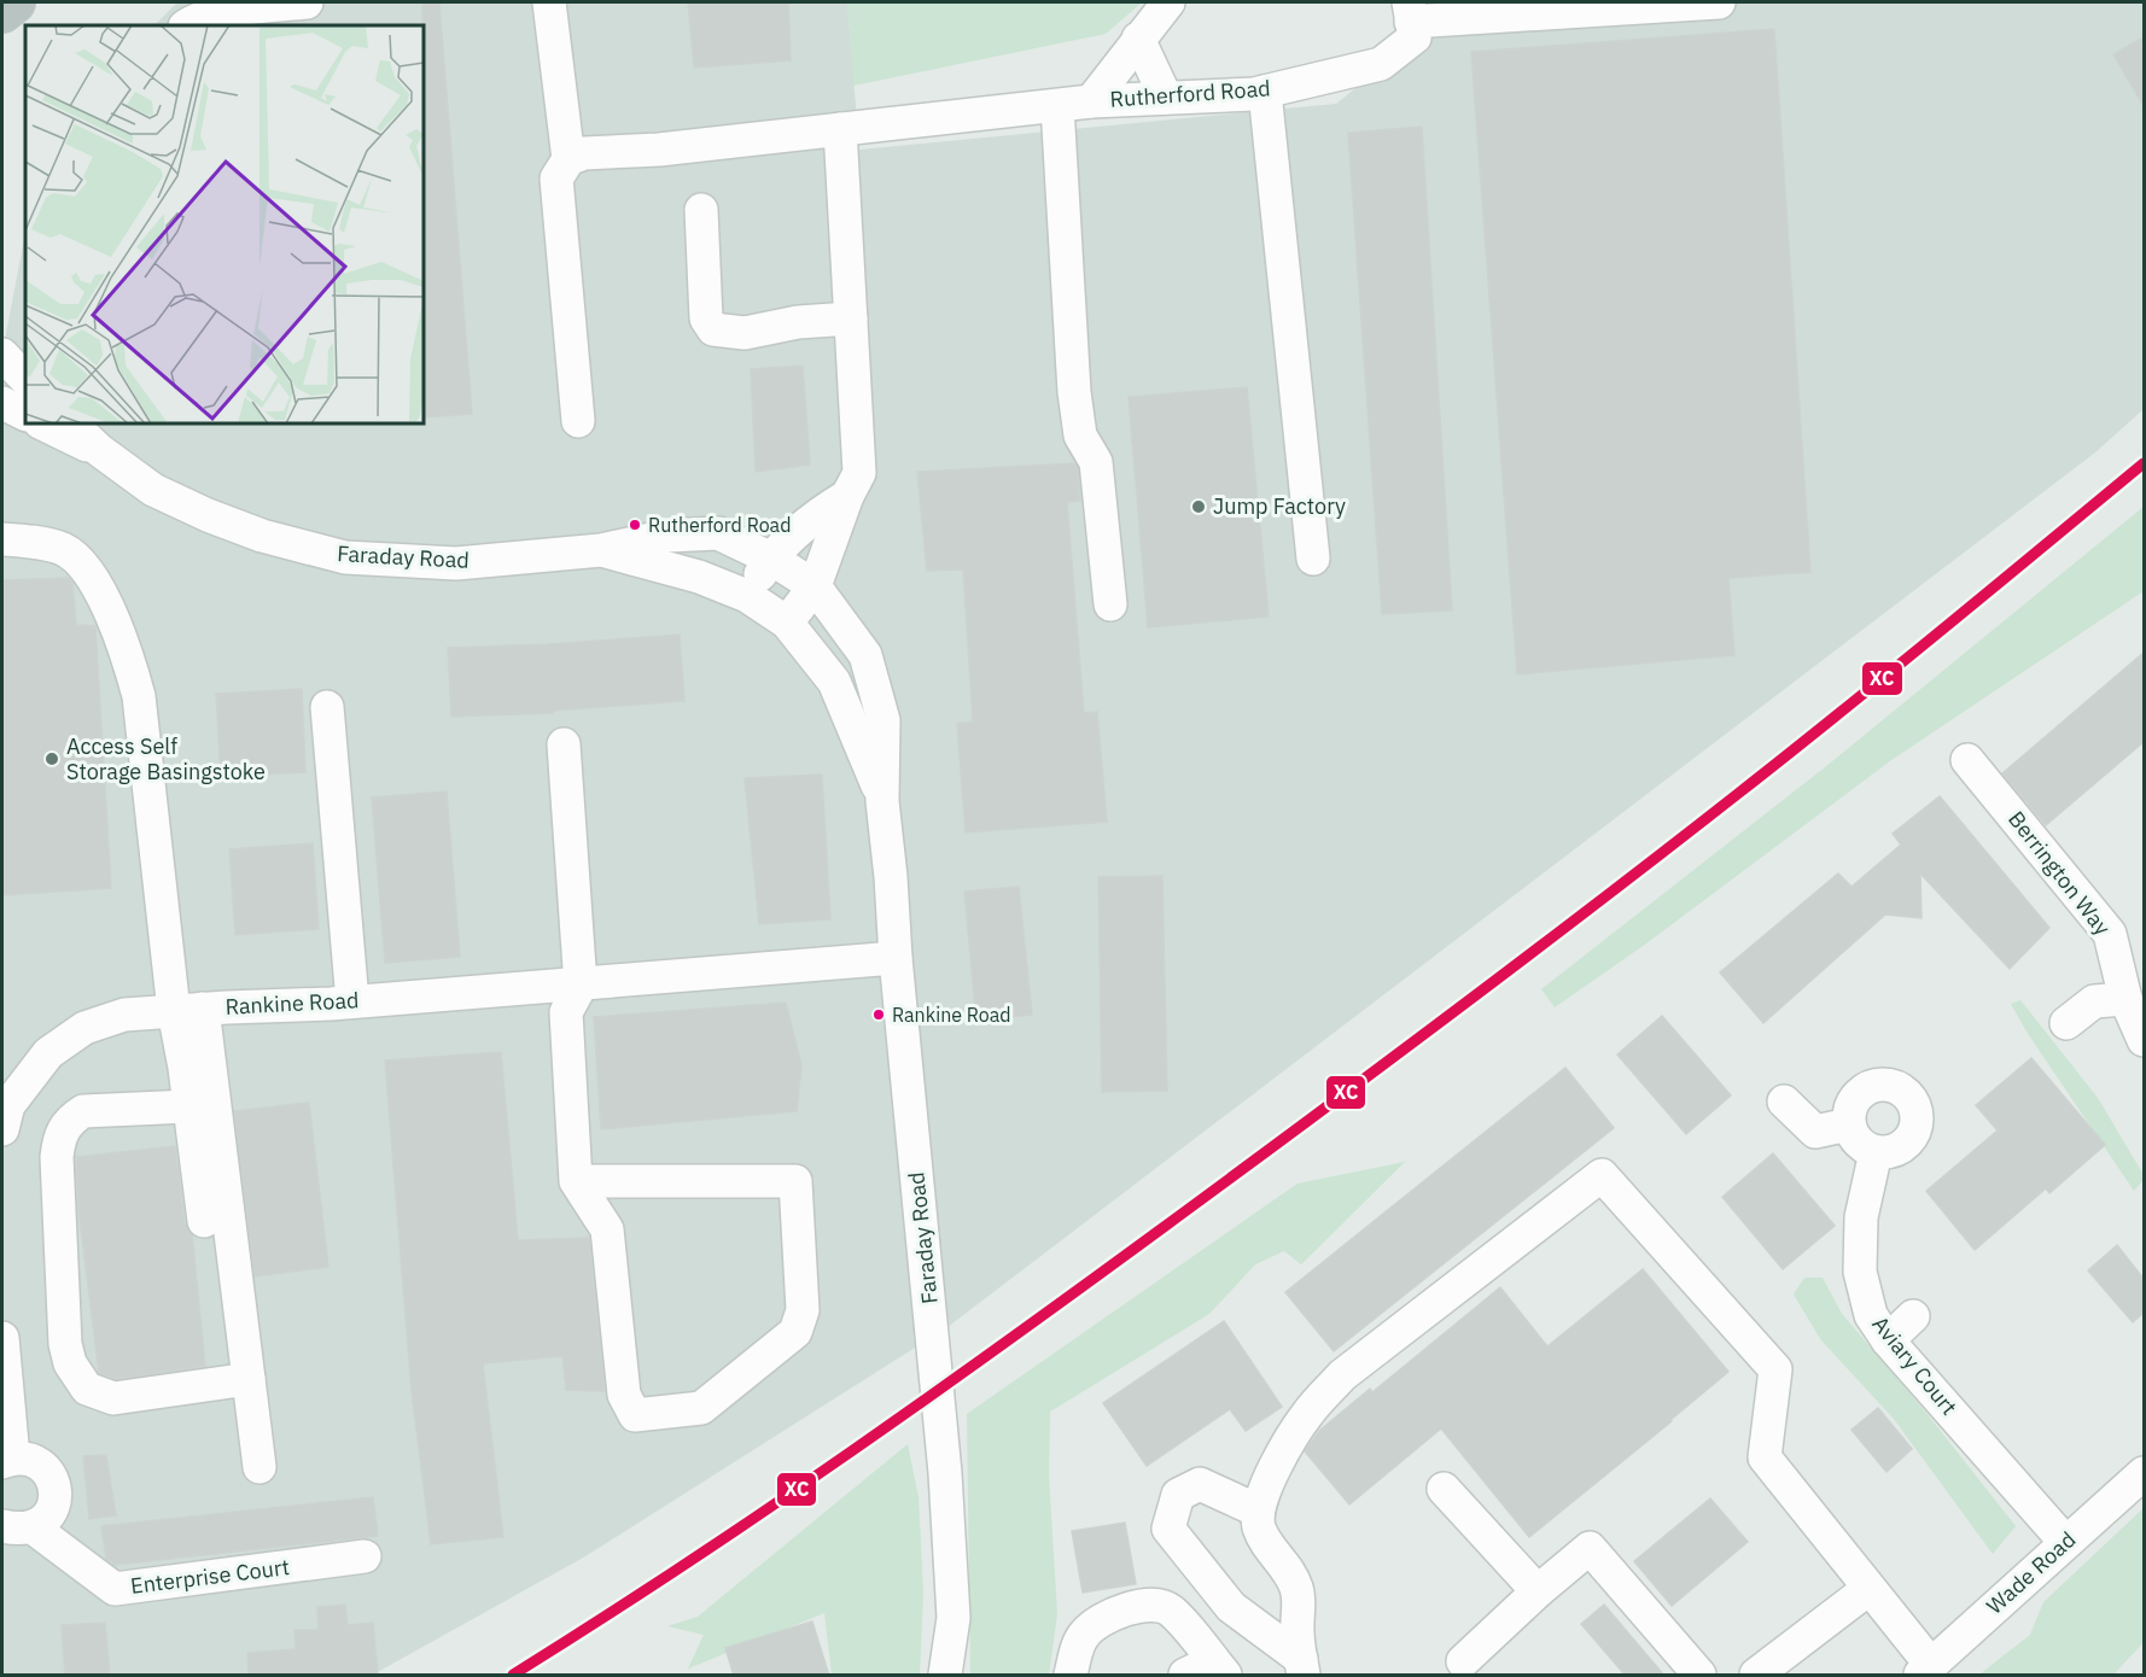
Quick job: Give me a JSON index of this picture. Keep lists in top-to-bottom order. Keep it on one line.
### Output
{"streets":{"street":["Rutherford Road","Faraday Road","Berrington Way","Rankine Road","Aviary Court","Wade Road","Enterprise Court"]},"crossings":[["Faraday Road","Rankine Road"],["Aviary Court","Wade Road"]],"places":["Jump Factory","Rutherford Road","Access Self Storage Basingstoke","Rankine Road"],"lines":["transit line XC"]}
